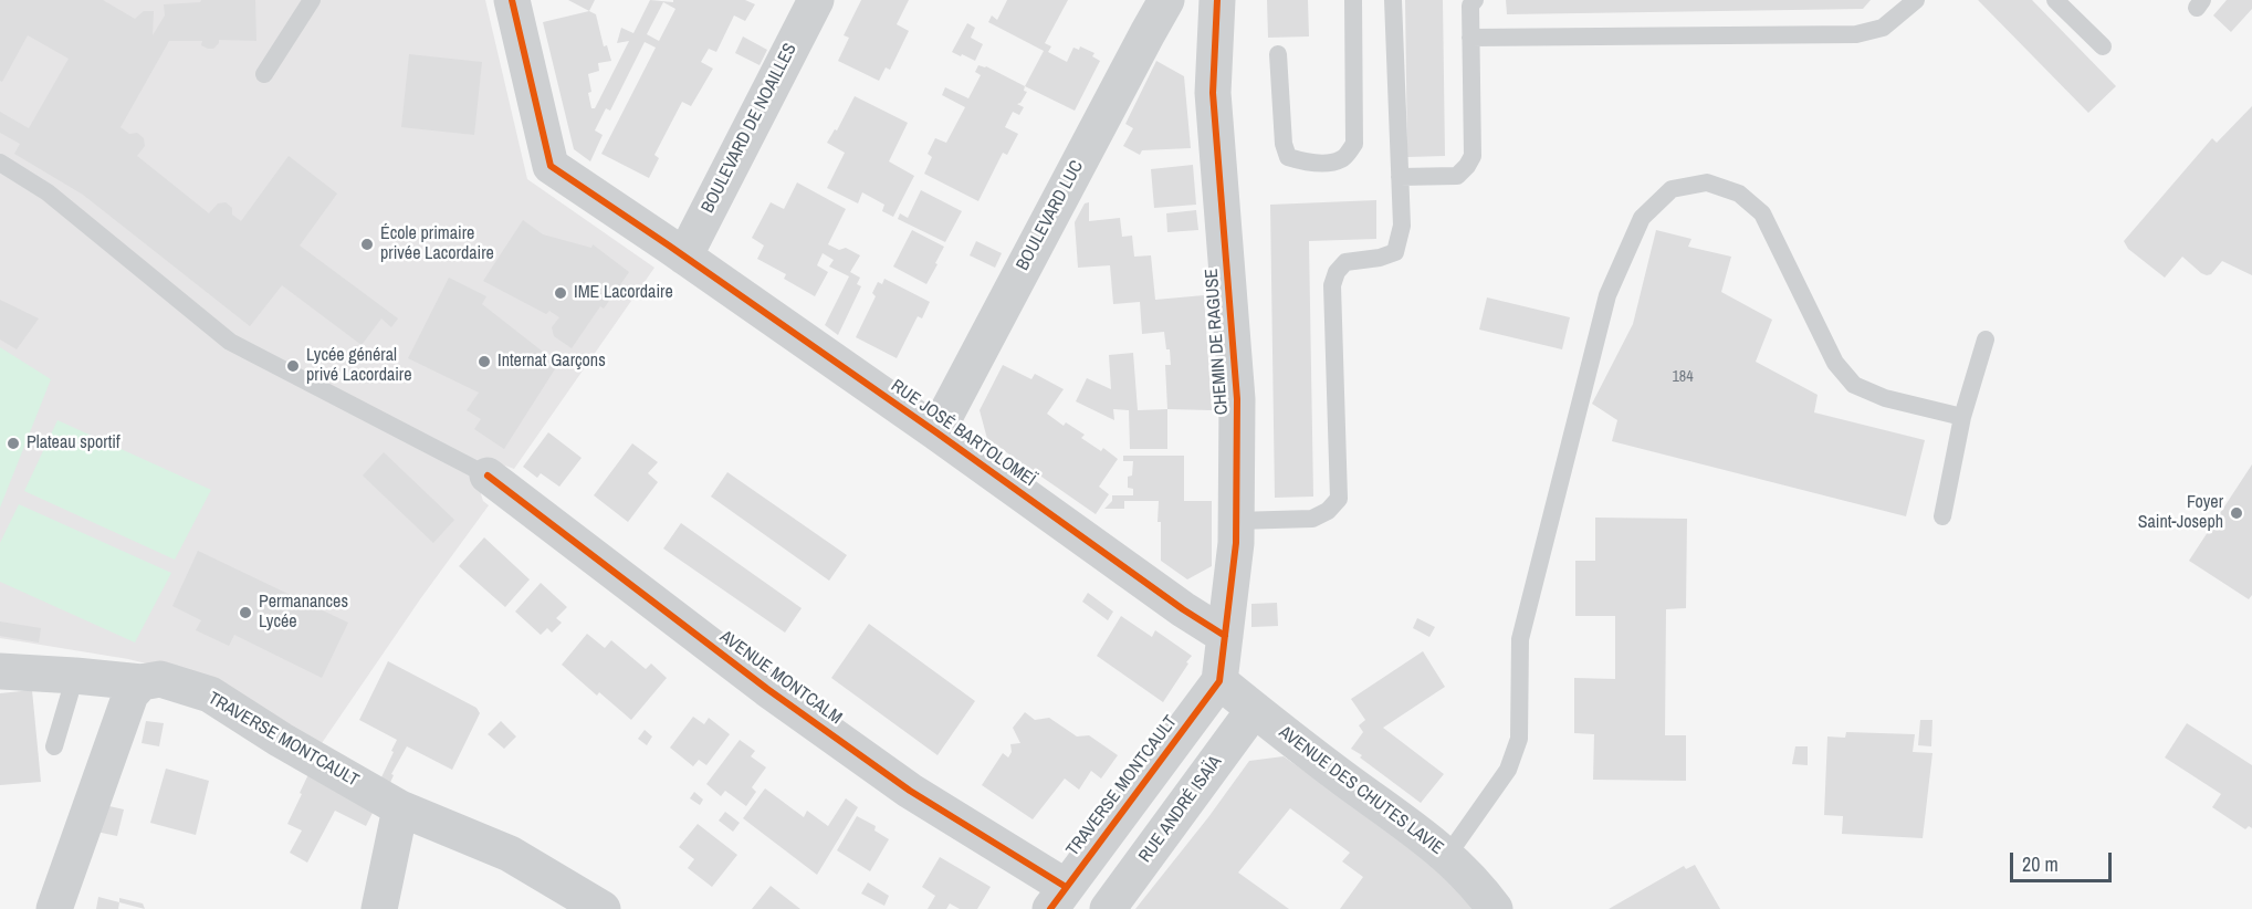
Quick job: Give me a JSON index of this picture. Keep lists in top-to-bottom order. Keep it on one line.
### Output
{"streets":{"street":["BOULEVARD DE NOAILLES","BOULEVARD LUC","CHEMIN DE RAGUSE","RUE JOSÉ BARTOLOMEÏ","AVENUE MONTCALM","TRAVERSE MONTCAULT","AVENUE DES CHUTES LAVIE","RUE ANDRÉ ISAÏA"]},"crossings":[["BOULEVARD DE NOAILLES","RUE JOSÉ BARTOLOMEÏ"],["BOULEVARD LUC","RUE JOSÉ BARTOLOMEÏ"],["CHEMIN DE RAGUSE","RUE JOSÉ BARTOLOMEÏ"],["CHEMIN DE RAGUSE","TRAVERSE MONTCAULT"],["CHEMIN DE RAGUSE","AVENUE DES CHUTES LAVIE"],["AVENUE MONTCALM","TRAVERSE MONTCAULT"],["TRAVERSE MONTCAULT","AVENUE DES CHUTES LAVIE"],["AVENUE DES CHUTES LAVIE","RUE ANDRÉ ISAÏA"]],"places":["École primaire privée Lacordaire","IME Lacordaire","Internat Garçons","Lycée général privé Lacordaire","Plateau sportif","Foyer Saint-Joseph","Permanances Lycée"],"house_numbers":["184"],"scale_bar":"20 m"}
